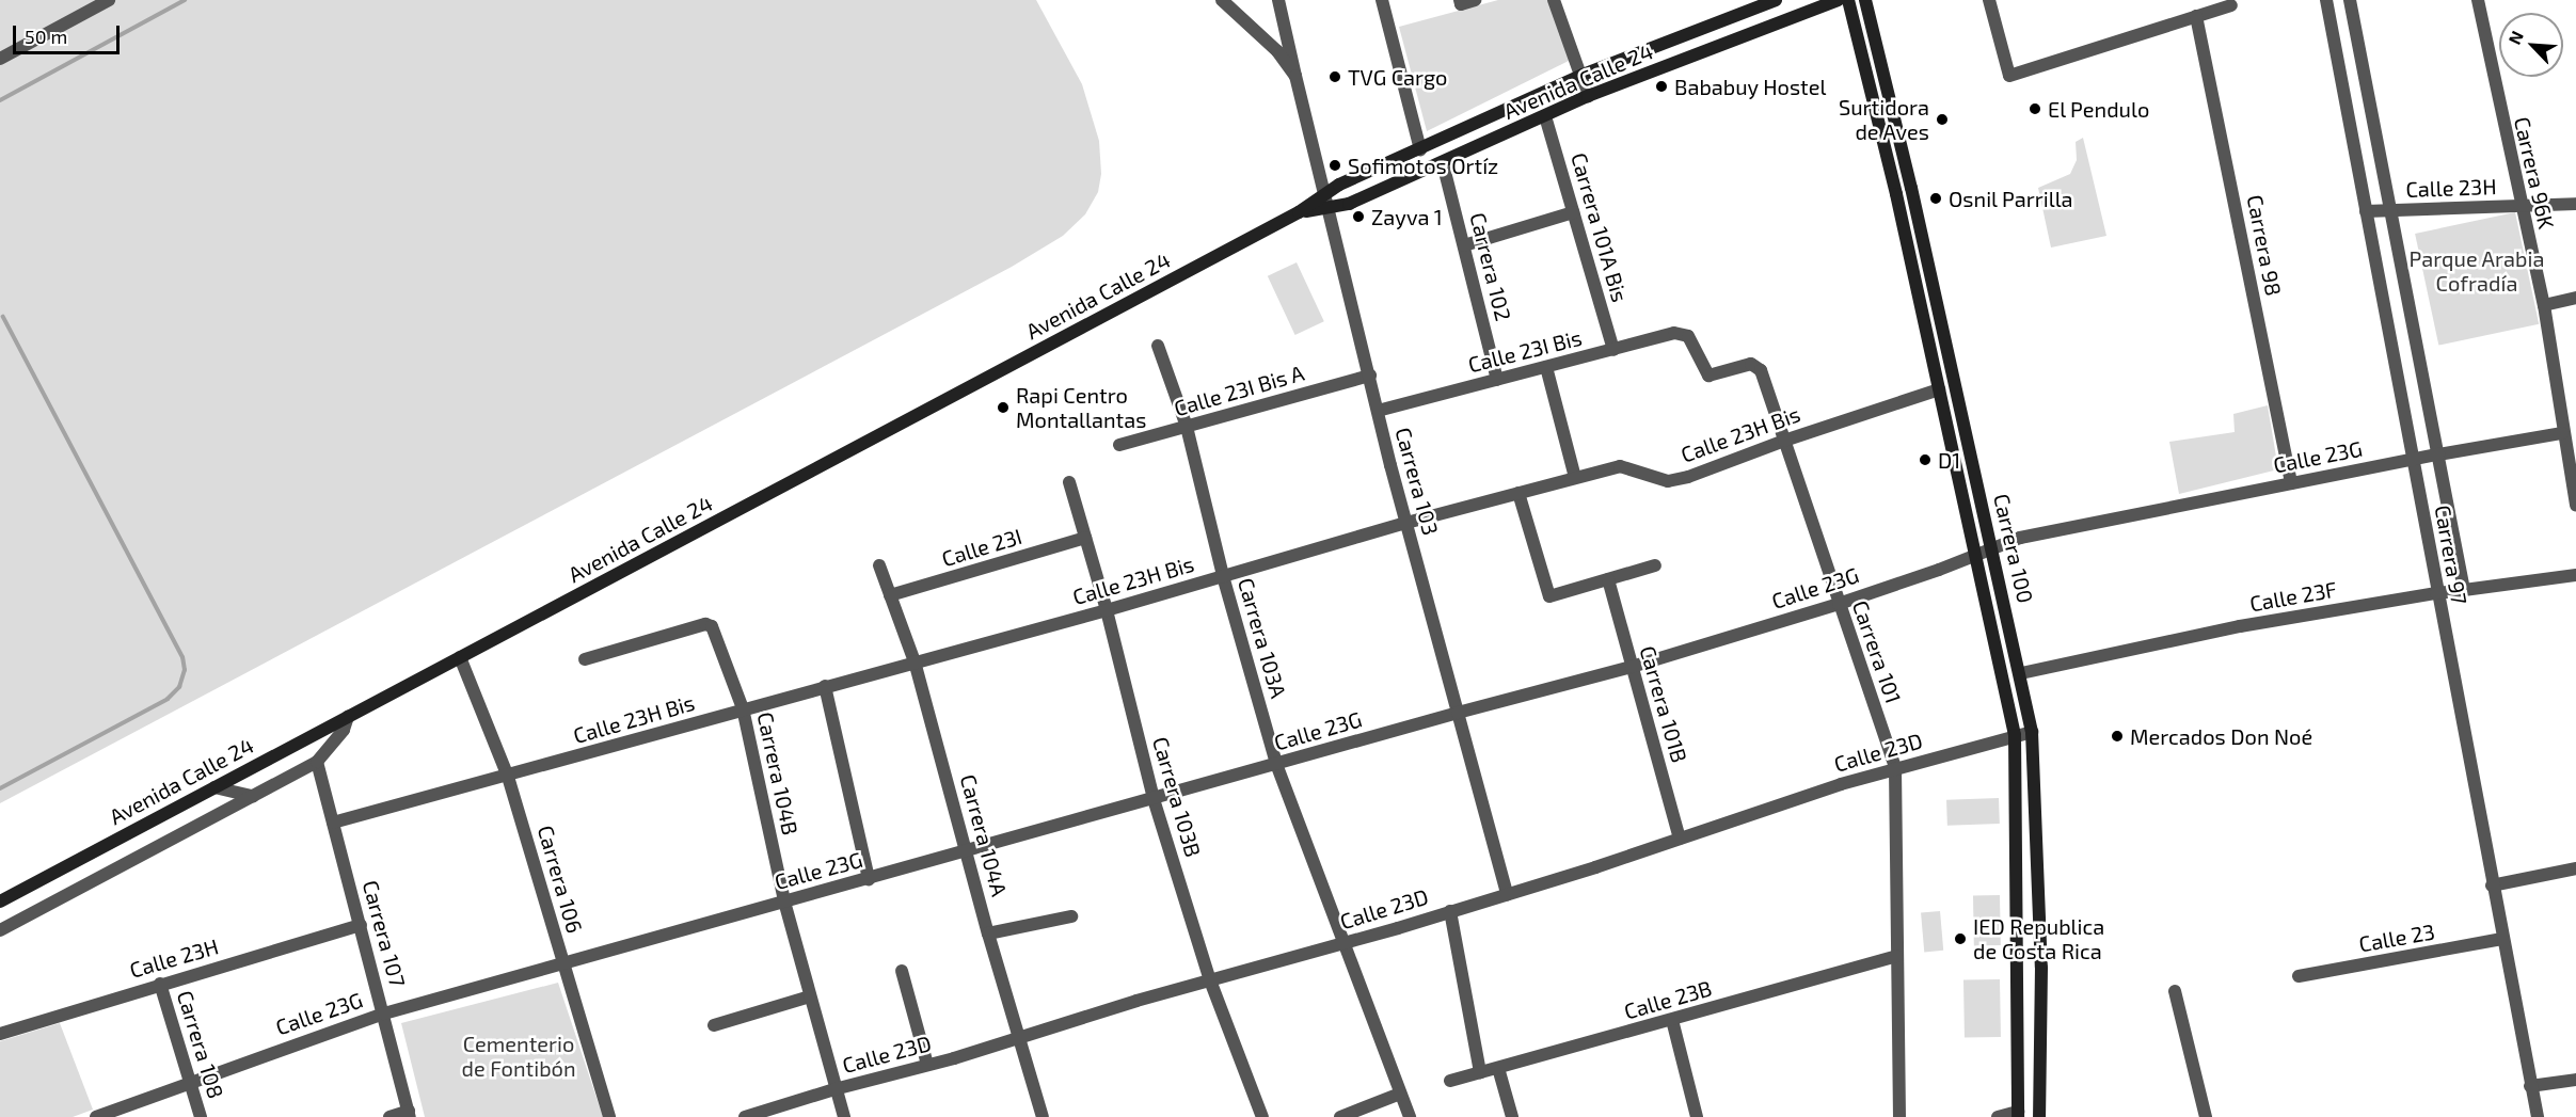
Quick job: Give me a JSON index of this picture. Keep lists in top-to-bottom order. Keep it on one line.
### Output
{"streets":{"main road":["Avenida Calle 24","Carrera 100"],"street":["Carrera 96K","Calle 23H","Carrera 101A Bis","Carrera 98","Carrera 102","Calle 23I Bis","Calle 23I Bis A","Calle 23H Bis","Calle 23G","Carrera 103","Calle 23I","Carrera 97","Calle 23F","Carrera 103A","Carrera 101","Carrera 101B","Calle 23D","Carrera 104B","Carrera 103B","Carrera 104A","Carrera 106","Carrera 107","Calle 23","Calle 23B","Carrera 108"]},"crossings":[["Avenida Calle 24","Carrera 101A Bis"],["Avenida Calle 24","Carrera 102"],["Avenida Calle 24","Carrera 103"],["Avenida Calle 24","Carrera 106"],["Carrera 96K","Calle 23H"],["Carrera 96K","Calle 23G"],["Calle 23H","Carrera 97"],["Calle 23H","Carrera 107"],["Calle 23H","Carrera 108"],["Carrera 101A Bis","Calle 23I Bis"],["Carrera 98","Calle 23G"],["Carrera 102","Calle 23I Bis"],["Calle 23I Bis","Carrera 103"],["Calle 23I Bis","Carrera 101"],["Calle 23I Bis A","Carrera 103"],["Calle 23I Bis A","Carrera 103A"],["Calle 23H Bis","Carrera 103"],["Calle 23H Bis","Carrera 100"],["Calle 23H Bis","Carrera 103A"],["Calle 23H Bis","Carrera 101"],["Calle 23H Bis","Carrera 104B"],["Calle 23H Bis","Carrera 103B"],["Calle 23H Bis","Carrera 104A"],["Calle 23H Bis","Carrera 106"],["Calle 23H Bis","Carrera 107"],["Calle 23G","Carrera 103"],["Calle 23G","Carrera 100"],["Calle 23G","Carrera 97"],["Calle 23G","Carrera 103A"],["Calle 23G","Carrera 101"],["Calle 23G","Carrera 101B"],["Calle 23G","Carrera 104B"],["Calle 23G","Carrera 103B"],["Calle 23G","Carrera 104A"],["Calle 23G","Carrera 106"],["Calle 23G","Carrera 107"],["Calle 23G","Carrera 108"],["Carrera 103","Calle 23D"],["Calle 23I","Carrera 103B"],["Calle 23I","Carrera 104A"],["Carrera 100","Calle 23F"],["Carrera 100","Calle 23D"],["Carrera 97","Calle 23F"],["Carrera 97","Calle 23"],["Carrera 103A","Calle 23D"],["Carrera 101","Calle 23D"],["Carrera 101","Calle 23B"],["Carrera 101B","Calle 23D"],["Calle 23D","Carrera 104B"],["Calle 23D","Carrera 103B"],["Calle 23D","Carrera 104A"]],"parks":["Parque Arabia Cofradía","Cementerio de Fontibón"],"places":["TVG Cargo","Bababuy Hostel","El Pendulo","Surtidora de Aves","Sofimotos Ortíz","Osnil Parrilla","Zayva 1","Rapi Centro Montallantas","D1","Mercados Don Noé","IED Republica de Costa Rica"],"scale_bar":"50 m","north":"top left"}
